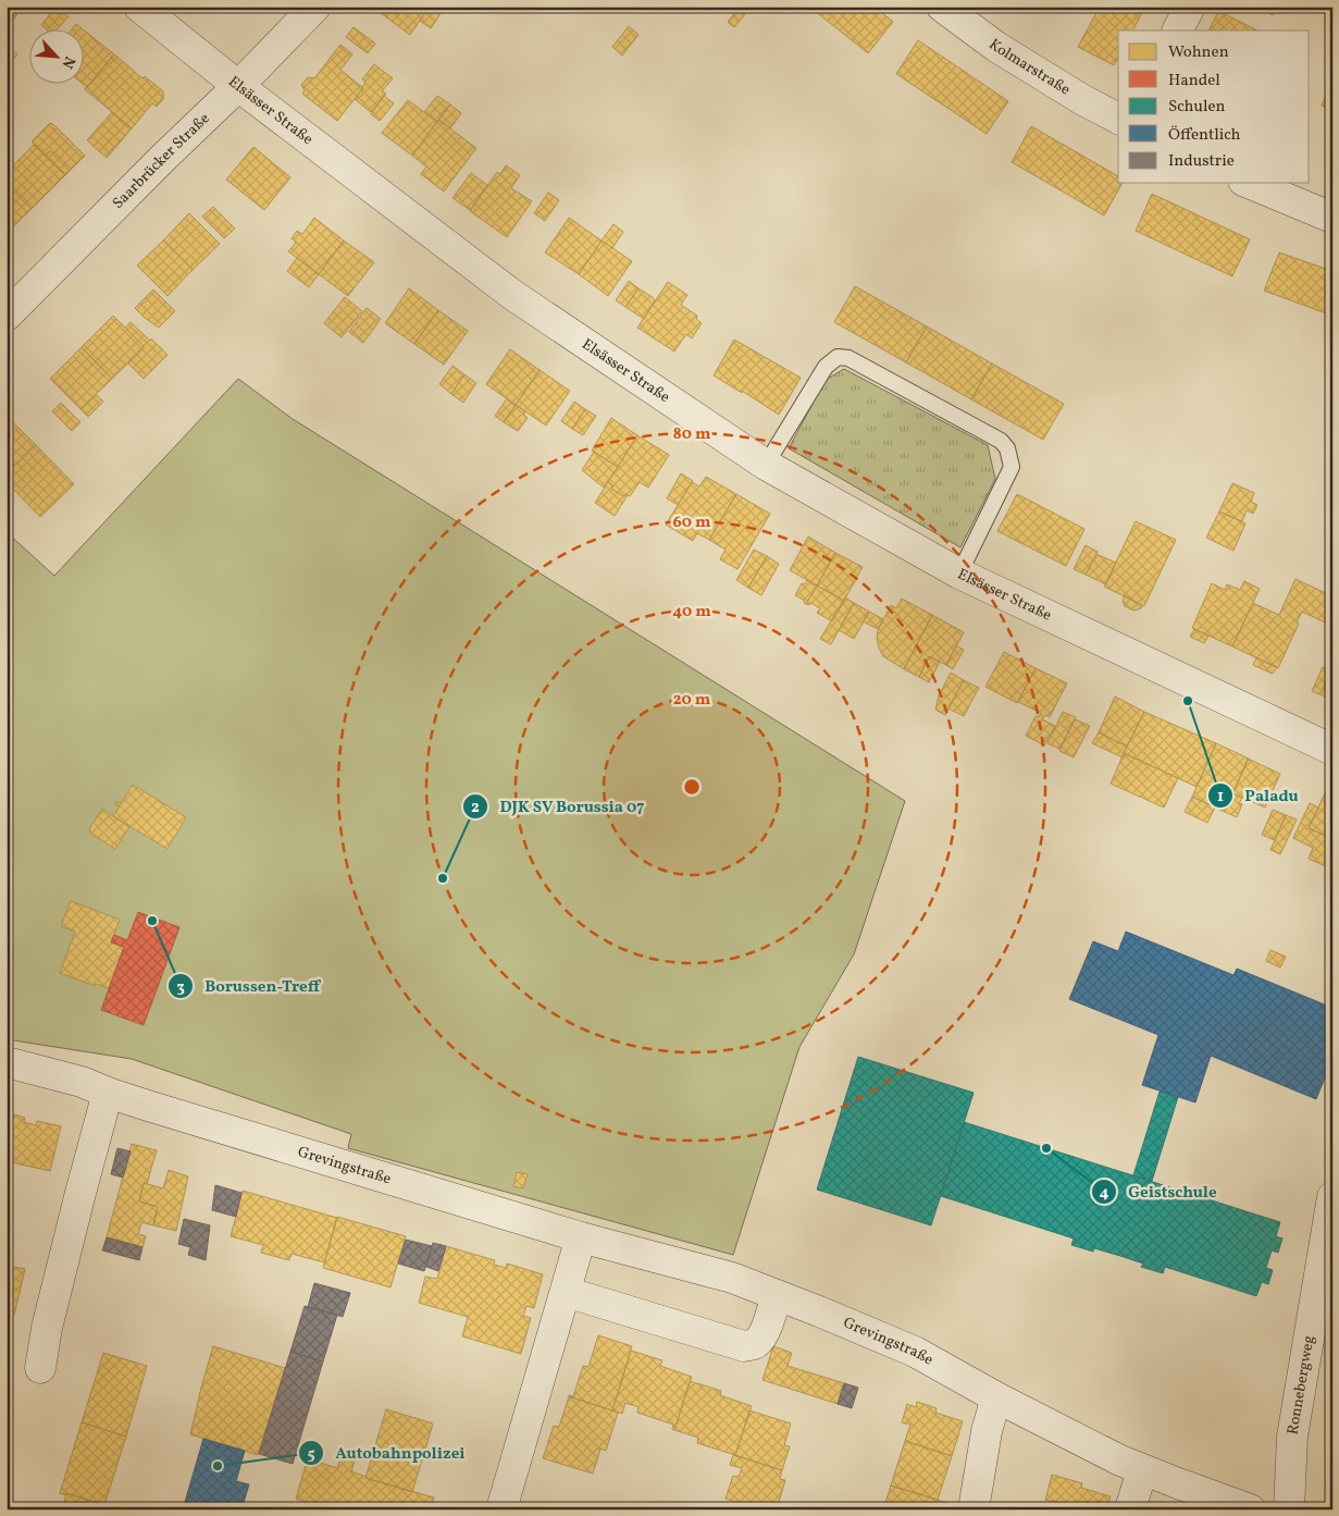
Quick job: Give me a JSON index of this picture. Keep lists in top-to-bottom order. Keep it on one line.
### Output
{"streets":{"street":["Kolmarstraße","Elsässer Straße","Saarbrücker Straße","Grevingstraße","Ronnebergweg"]},"crossings":[["Elsässer Straße","Saarbrücker Straße"]],"places":["Paladu","DJK SV Borussia 07","Borussen-Treff","Geistschule","Autobahnpolizei"],"legend":["Wohnen","Handel","Schulen","Öffentlich","Industrie"],"north":"bottom right","rings":["80 m","60 m","40 m","20 m"]}
